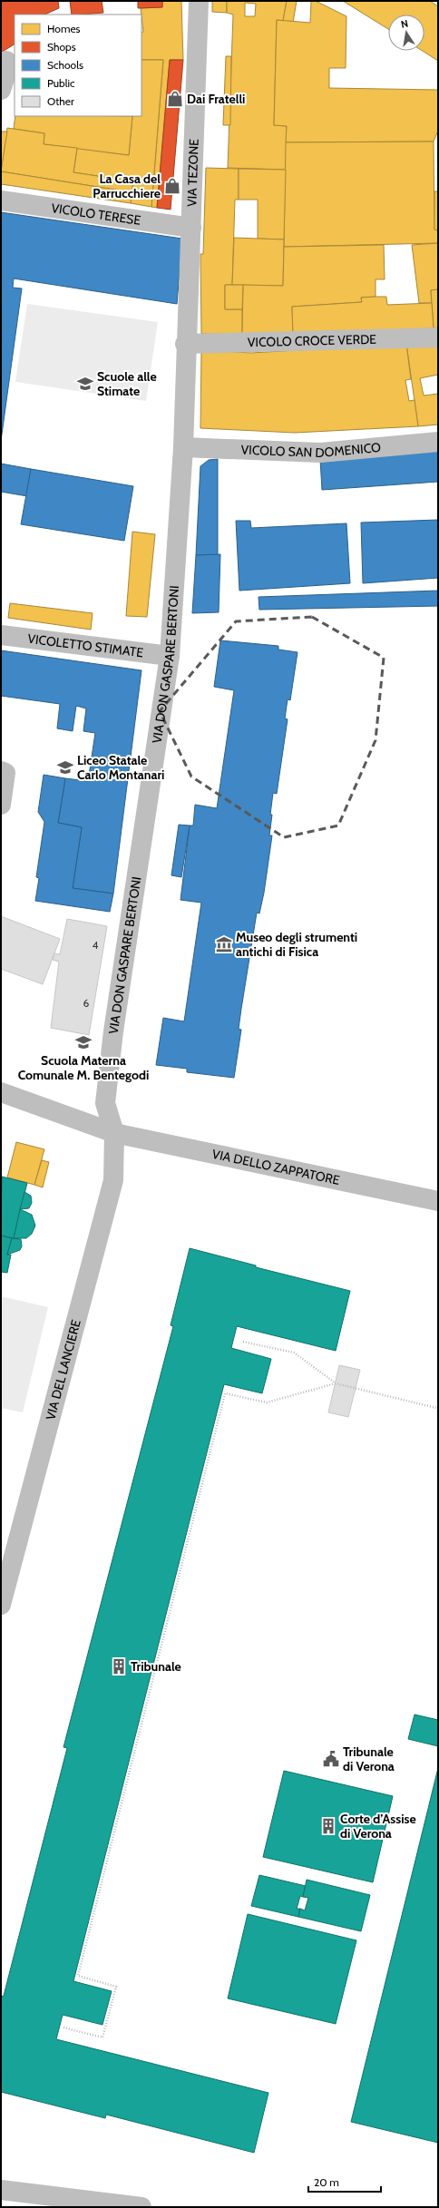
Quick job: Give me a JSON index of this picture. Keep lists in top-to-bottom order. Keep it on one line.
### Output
{"streets":{"street":["VIA TEZONE","VICOLO TERESE","VICOLO CROCE VERDE","VICOLO SAN DOMENICO","VICOLETTO STIMATE","VIA DON GASPARE BERTONI","VIA DELLO ZAPPATORE","VIA DEL LANCIERE"]},"crossings":[["VIA TEZONE","VICOLO TERESE"],["VIA TEZONE","VICOLO CROCE VERDE"],["VIA TEZONE","VIA DON GASPARE BERTONI"],["VICOLO CROCE VERDE","VIA DON GASPARE BERTONI"],["VICOLO SAN DOMENICO","VIA DON GASPARE BERTONI"],["VICOLETTO STIMATE","VIA DON GASPARE BERTONI"],["VIA DON GASPARE BERTONI","VIA DELLO ZAPPATORE"],["VIA DON GASPARE BERTONI","VIA DEL LANCIERE"],["VIA DELLO ZAPPATORE","VIA DEL LANCIERE"]],"places":{"shop":["Dai Fratelli","La Casa del Parrucchiere"],"school or university":["Scuole alle Stimate","Liceo Statale Carlo Montanari","Scuola Materna Comunale M. Bentegodi"],"museum":["Museo degli strumenti antichi di Fisica"],"building":["Tribunale","Corte d’Assise di Verona"],"public building":["Tribunale di Verona"]},"house_numbers":["4","6"],"legend":["Homes","Shops","Schools","Public","Other"],"scale_bar":"20 m","north":"top"}
